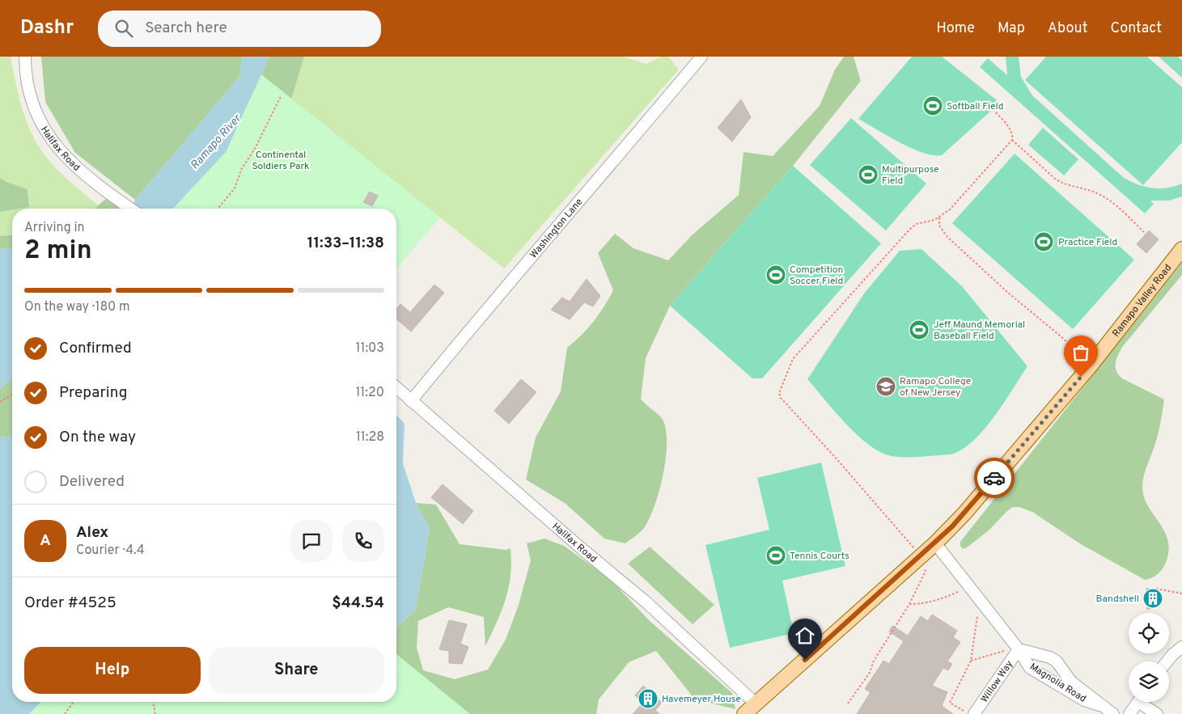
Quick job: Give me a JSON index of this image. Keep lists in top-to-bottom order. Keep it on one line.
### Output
{"streets":{"main road":["Ramapo Valley Road"],"street":["Halifax Road","Washington Lane","Willow Way","Magnolia Road"]},"crossings":[["Halifax Road","Washington Lane"],["Halifax Road","Ramapo Valley Road"],["Ramapo Valley Road","Magnolia Road"],["Willow Way","Magnolia Road"]],"water":["Ramapo River"],"parks":["Continental Soldiers Park"],"places":{"sports":["Softball Field","Multipurpose Field","Practice Field","Competition Soccer Field","Jeff Maund Memorial Baseball Field","Tennis Courts"],"school or university":["Ramapo College of New Jersey"],"building":["Bandshell","Havemeyer House"]},"page":{"header":"Dashr","search":"Search here","nav":["Home","Map","About","Contact"],"heading":["2 min","Arriving in","11:33–11:38"],"panel":["Alex","Courier · 4.4","Order #4525","$44.54"],"bar":"On the way · 180 m","list":[["Confirmed","11:03"],["Preparing","11:20"],["On the way","11:28"],"Delivered"],"round":"A","buttons":["Help","Share"]}}
